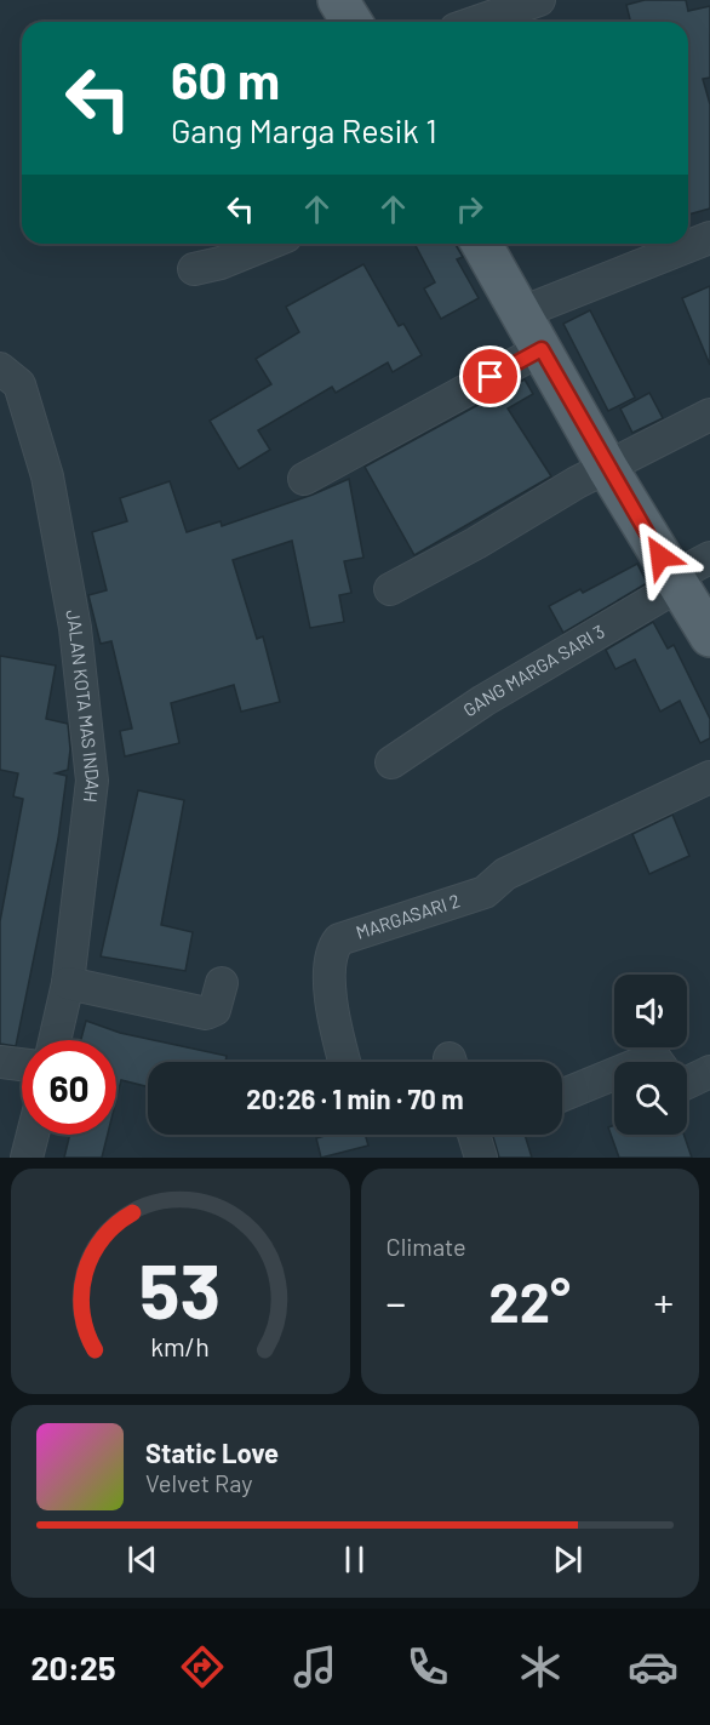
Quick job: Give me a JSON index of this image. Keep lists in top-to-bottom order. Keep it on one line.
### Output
{"streets":{"street":["GANG MARGA SARI 3","JALAN KOTA MAS INDAH","MARGASARI 2"]},"page":{"turn":["60 m","Gang Marga Resik 1"],"limit":"60","trip":"20:26 · 1 min · 70 m","tile":"Climate","heat":["−","22°","+"],"song":["Static Love","Velvet Ray"],"tabs":"20:25","gauge":["53","km/h"]}}
